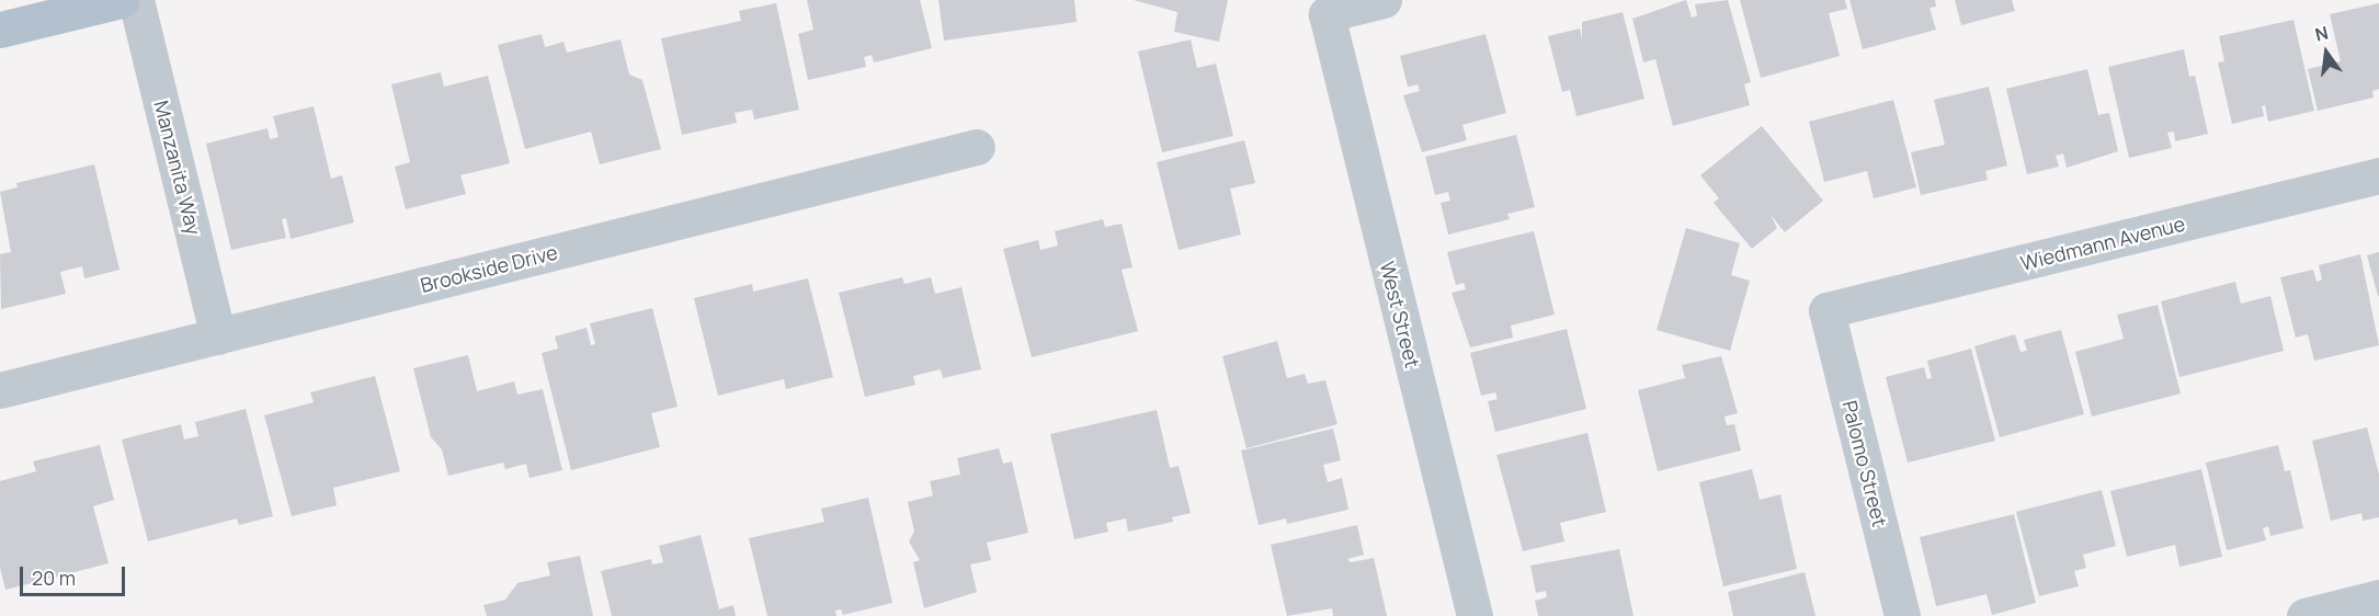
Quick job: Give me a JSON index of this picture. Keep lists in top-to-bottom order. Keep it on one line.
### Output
{"streets":{"street":["Manzanita Way","Wiedmann Avenue","Brookside Drive","West Street","Palomo Street"]},"crossings":[["Manzanita Way","Brookside Drive"],["Wiedmann Avenue","Palomo Street"]],"scale_bar":"20 m","north":"top"}
